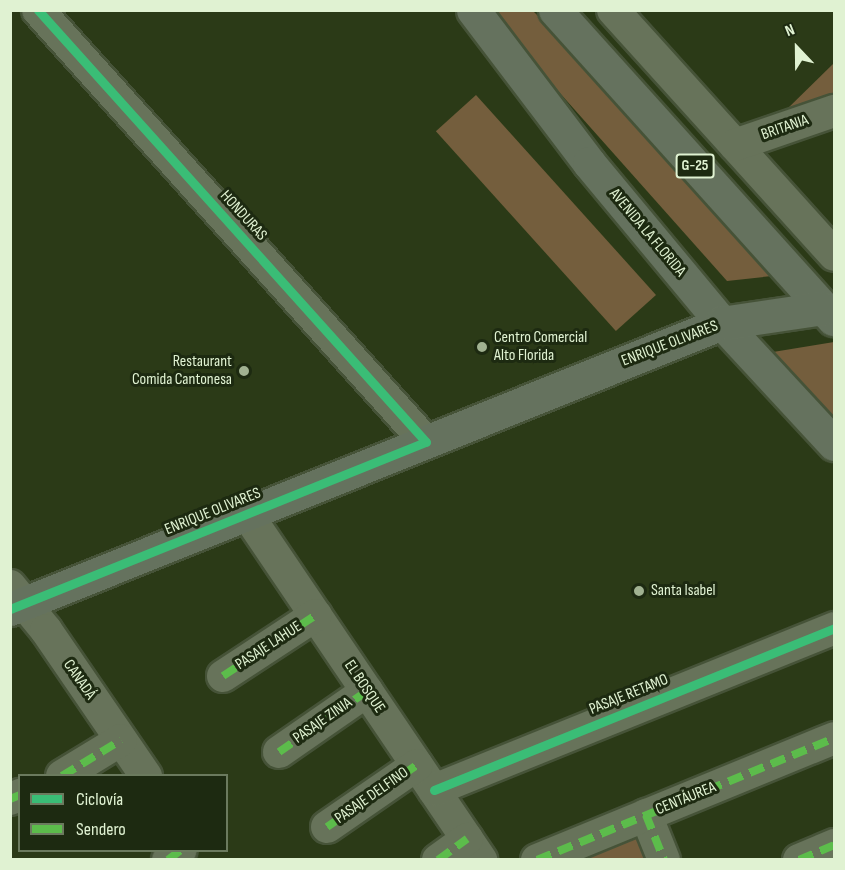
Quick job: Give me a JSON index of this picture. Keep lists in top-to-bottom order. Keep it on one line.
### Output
{"streets":{"main road":["G-25","AVENIDA LA FLORIDA","ENRIQUE OLIVARES"],"street":["BRITANIA","HONDURAS","PASAJE LAHUE","CANADÁ","EL BOSQUE","PASAJE RETAMO","PASAJE ZINIA","PASAJE DELFINO","CENTÁUREA"]},"crossings":[["G-25","ENRIQUE OLIVARES"],["HONDURAS","ENRIQUE OLIVARES"],["AVENIDA LA FLORIDA","ENRIQUE OLIVARES"],["ENRIQUE OLIVARES","CANADÁ"],["ENRIQUE OLIVARES","EL BOSQUE"],["PASAJE LAHUE","EL BOSQUE"],["EL BOSQUE","PASAJE RETAMO"],["EL BOSQUE","PASAJE ZINIA"],["EL BOSQUE","PASAJE DELFINO"]],"places":["Centro Comercial Alto Florida","Restaurant Comida Cantonesa","Santa Isabel"],"legend":["Ciclovía","Sendero"],"north":"top"}
